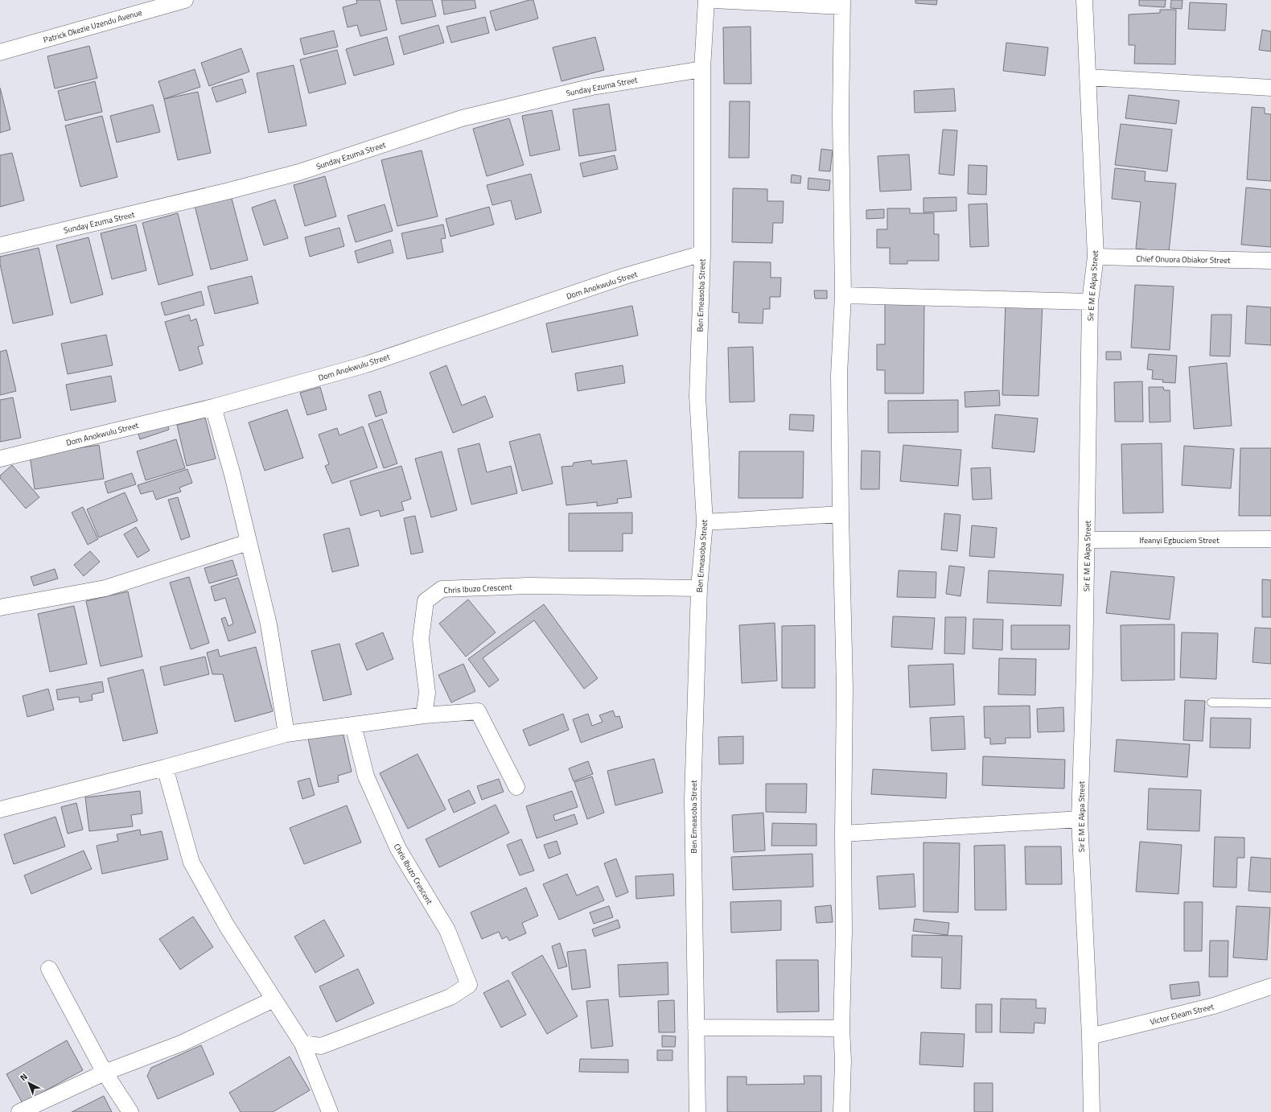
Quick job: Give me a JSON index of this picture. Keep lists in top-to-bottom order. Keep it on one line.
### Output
{"streets":{"street":["Patrick Okezie Uzendu Avenue","Sunday Ezuma Street","Chief Onuora Obiakor Street","Dom Anokwulu Street","Sir E M E Akpa Street","Ben Emeasoba Street","Ifeanyi Egbuciem Street","Chris Ibuzo Crescent","Victor Eleam Street"]},"crossings":[["Sunday Ezuma Street","Ben Emeasoba Street"],["Chief Onuora Obiakor Street","Sir E M E Akpa Street"],["Dom Anokwulu Street","Ben Emeasoba Street"],["Sir E M E Akpa Street","Ifeanyi Egbuciem Street"],["Sir E M E Akpa Street","Victor Eleam Street"],["Ben Emeasoba Street","Chris Ibuzo Crescent"]],"north":"top left"}
